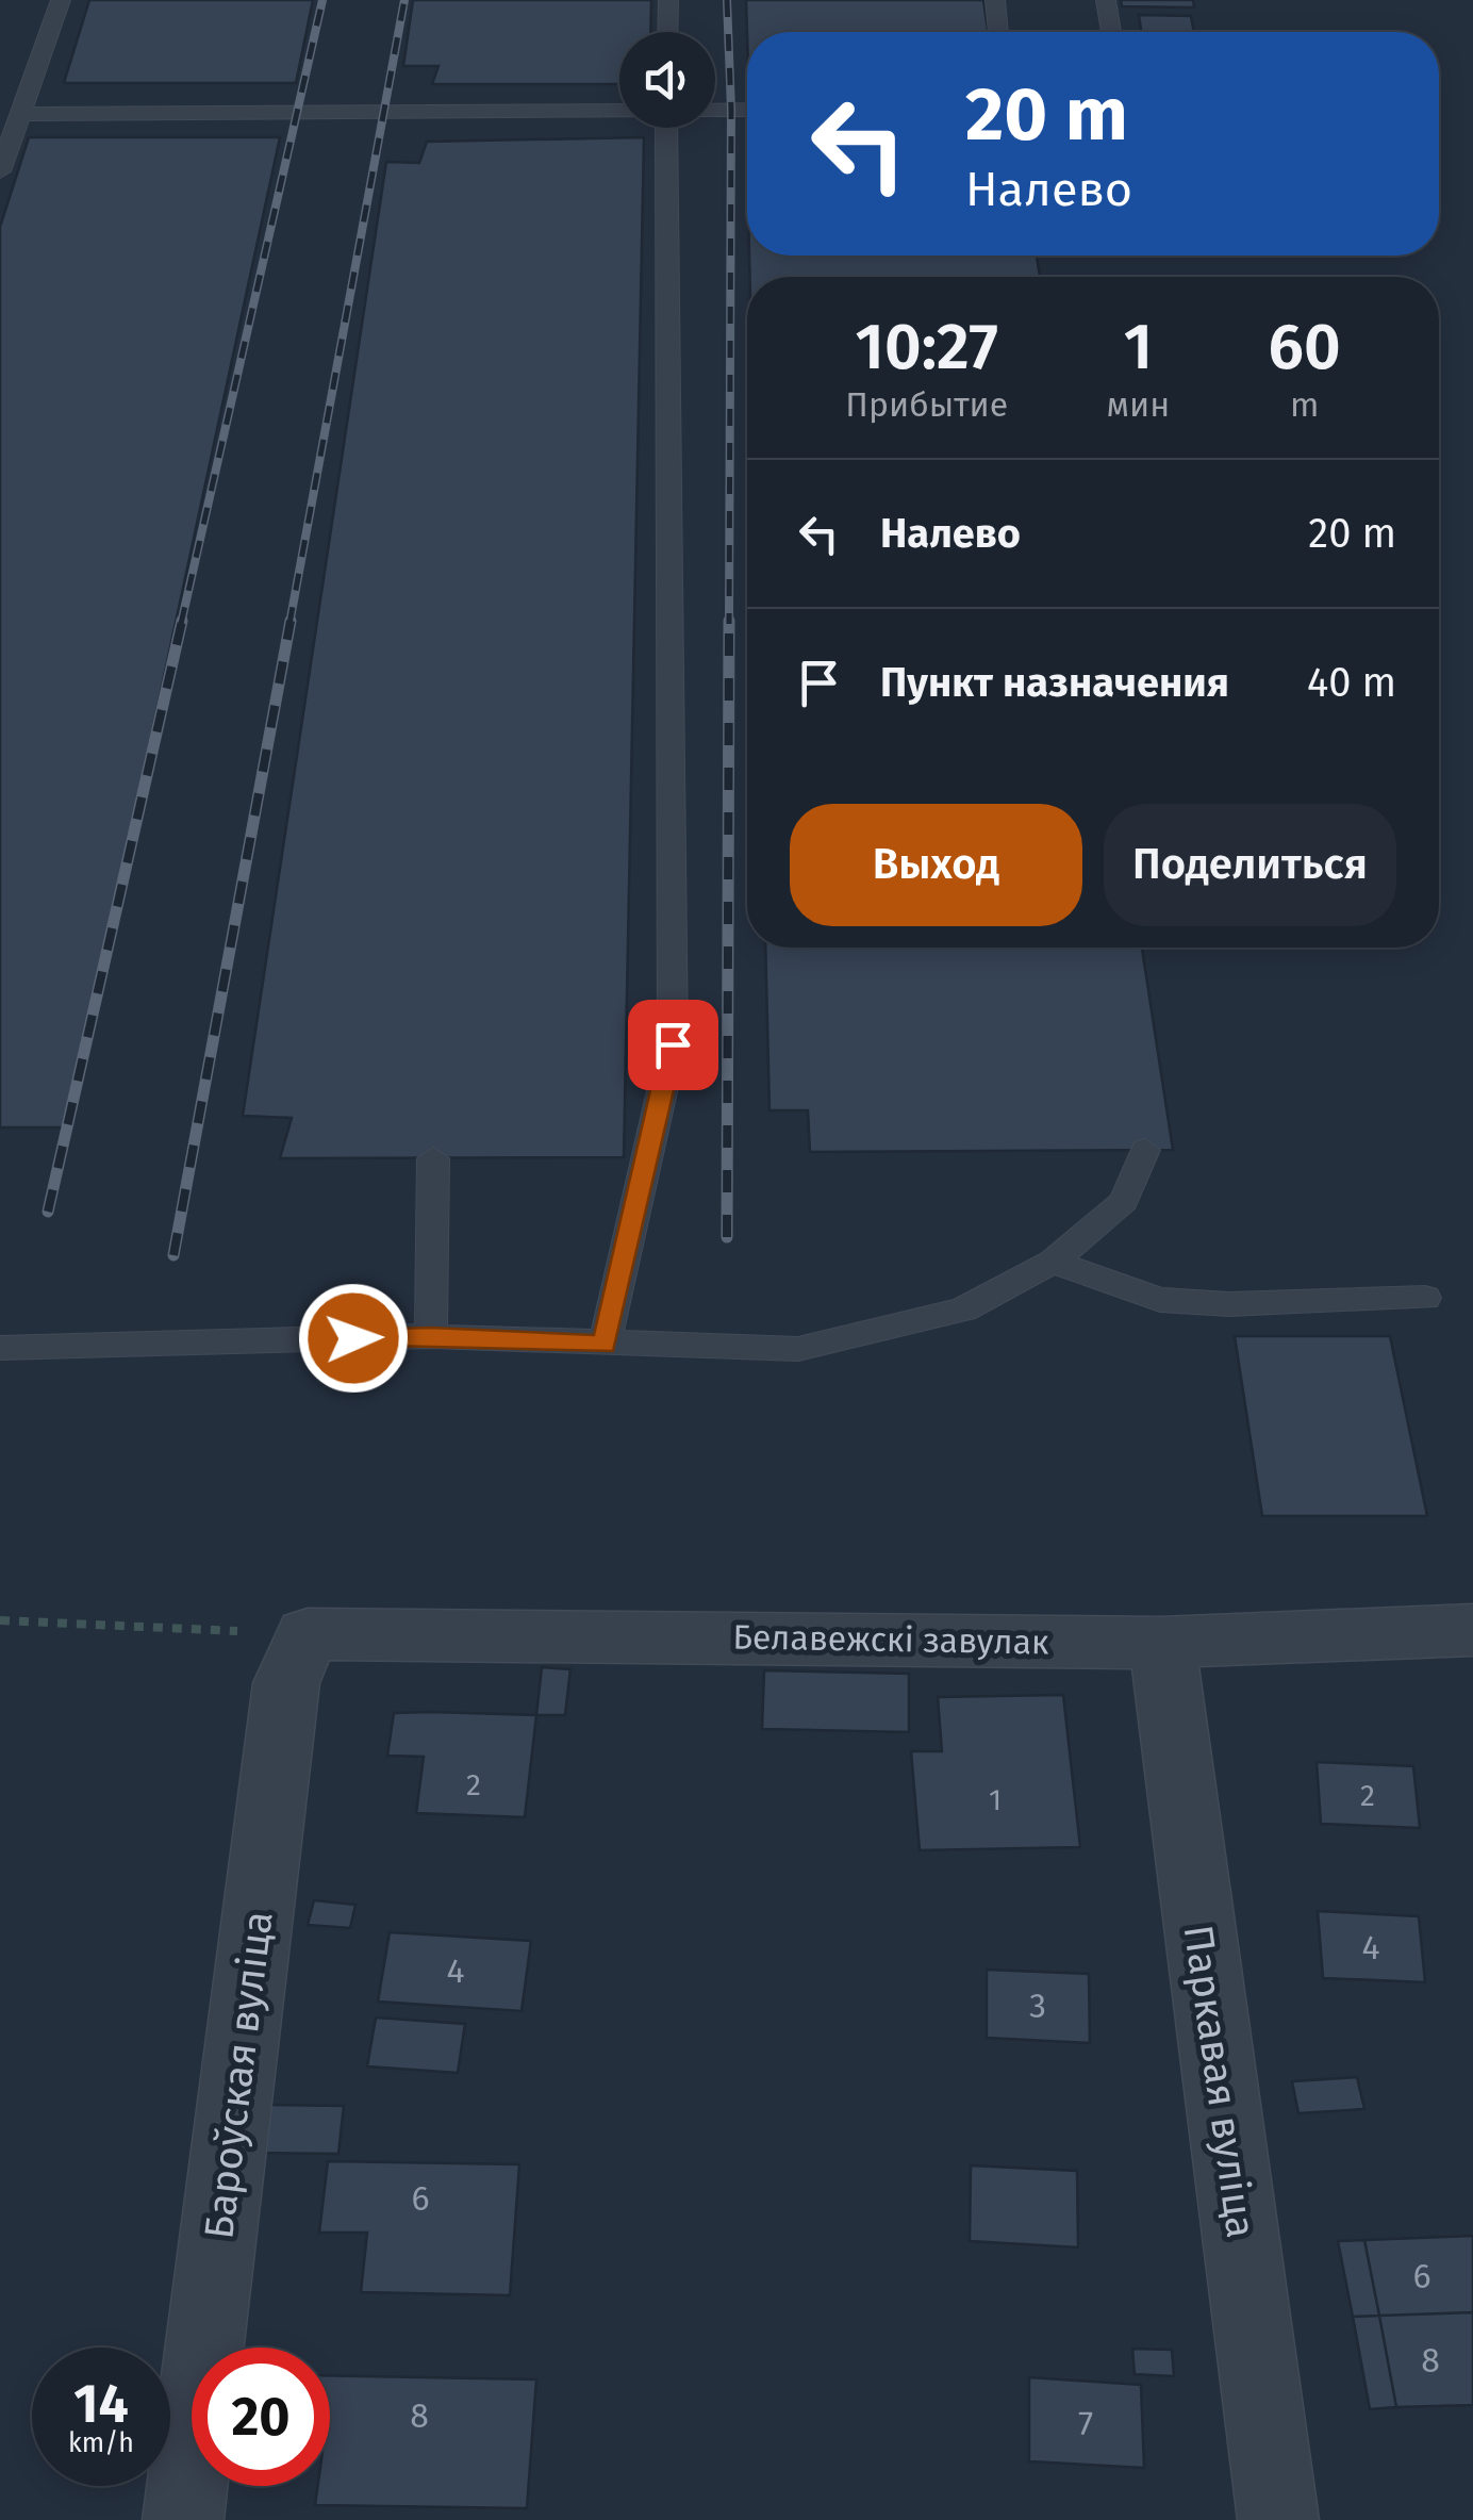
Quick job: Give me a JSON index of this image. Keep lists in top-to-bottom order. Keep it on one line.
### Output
{"streets":{"street":["Белавежскі завулак","Бароўская вуліца","Паркавая вуліца"]},"crossings":[["Белавежскі завулак","Бароўская вуліца"],["Белавежскі завулак","Паркавая вуліца"]],"house_numbers":["2","2","1","4","4","3","6","6","8","8","7"],"page":{"turn":["20 m","Налево"],"eta":["10:27","Прибытие","1","мин","60","m"],"list":[{"name":"Налево","value":"20 m"},{"name":"Пункт назначения","value":"40 m"}],"buttons":["Выход","Поделиться"],"speed":"14 km/h","limit":"20"}}
